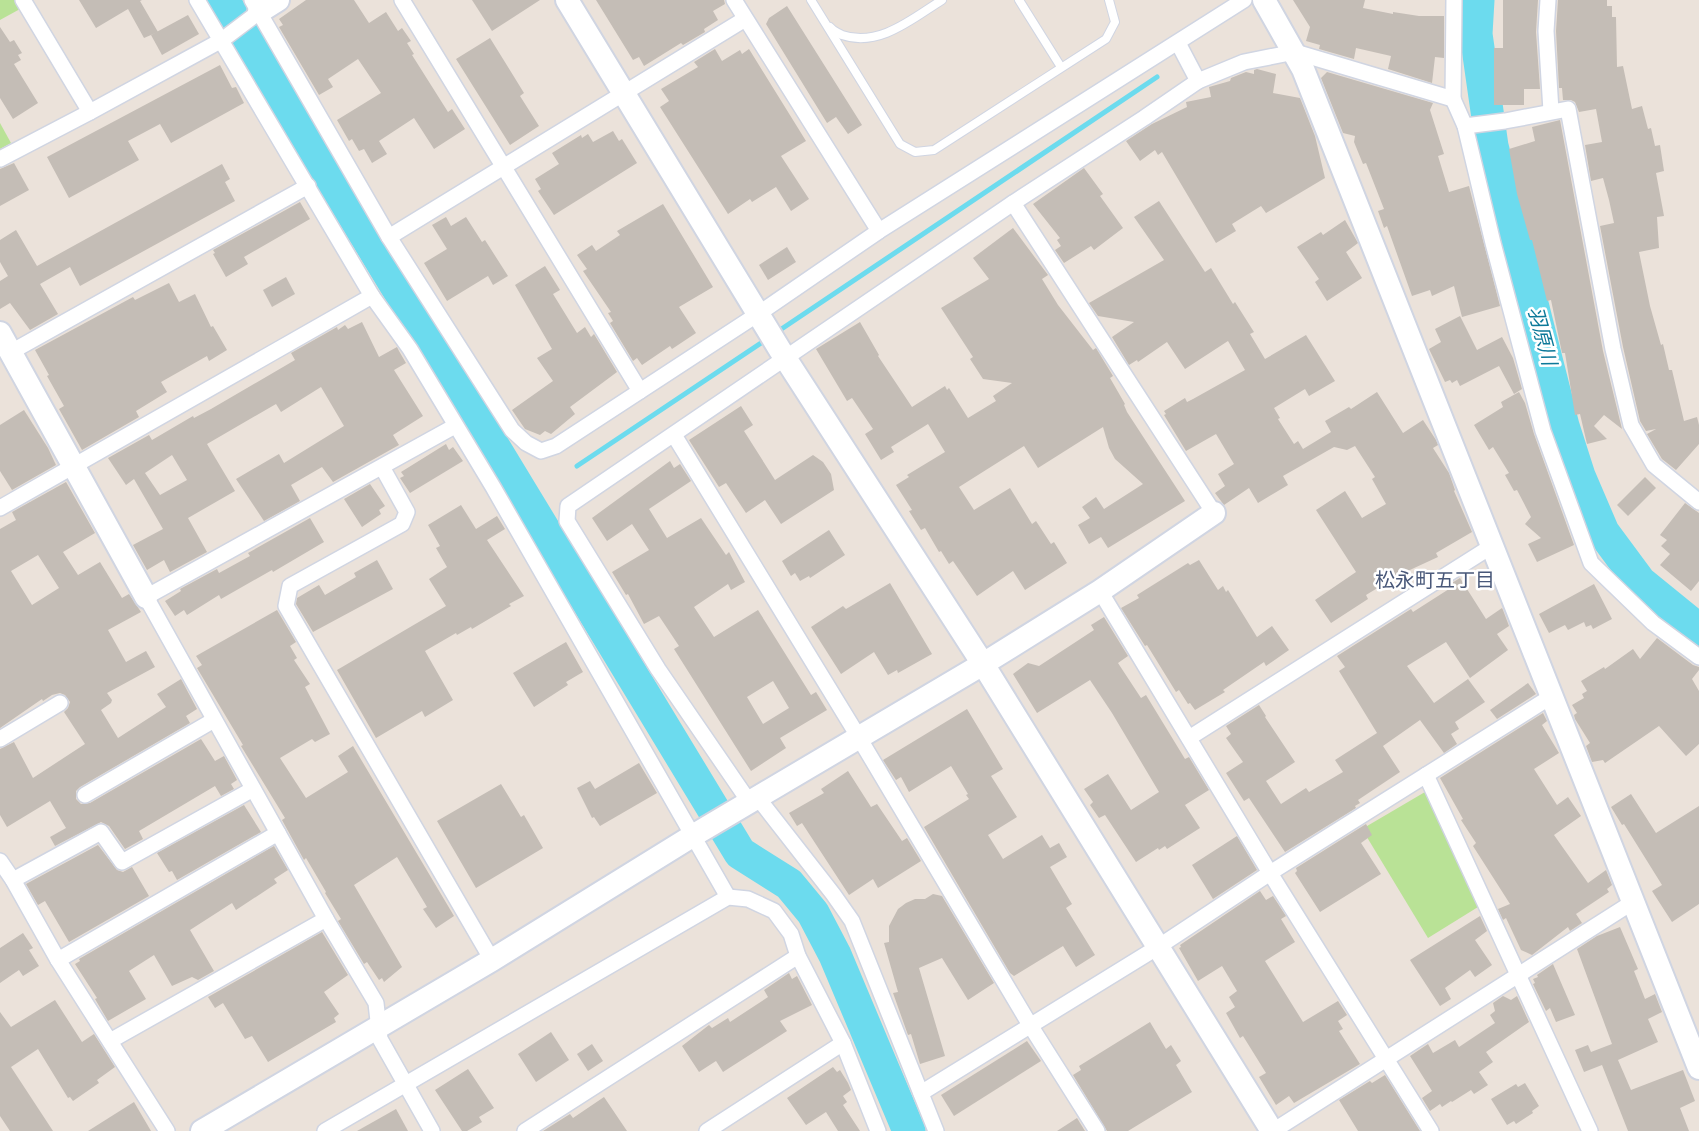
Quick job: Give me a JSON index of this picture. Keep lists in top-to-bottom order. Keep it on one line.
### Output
{"districts":["松永町五丁目"],"water":["羽原川"]}
